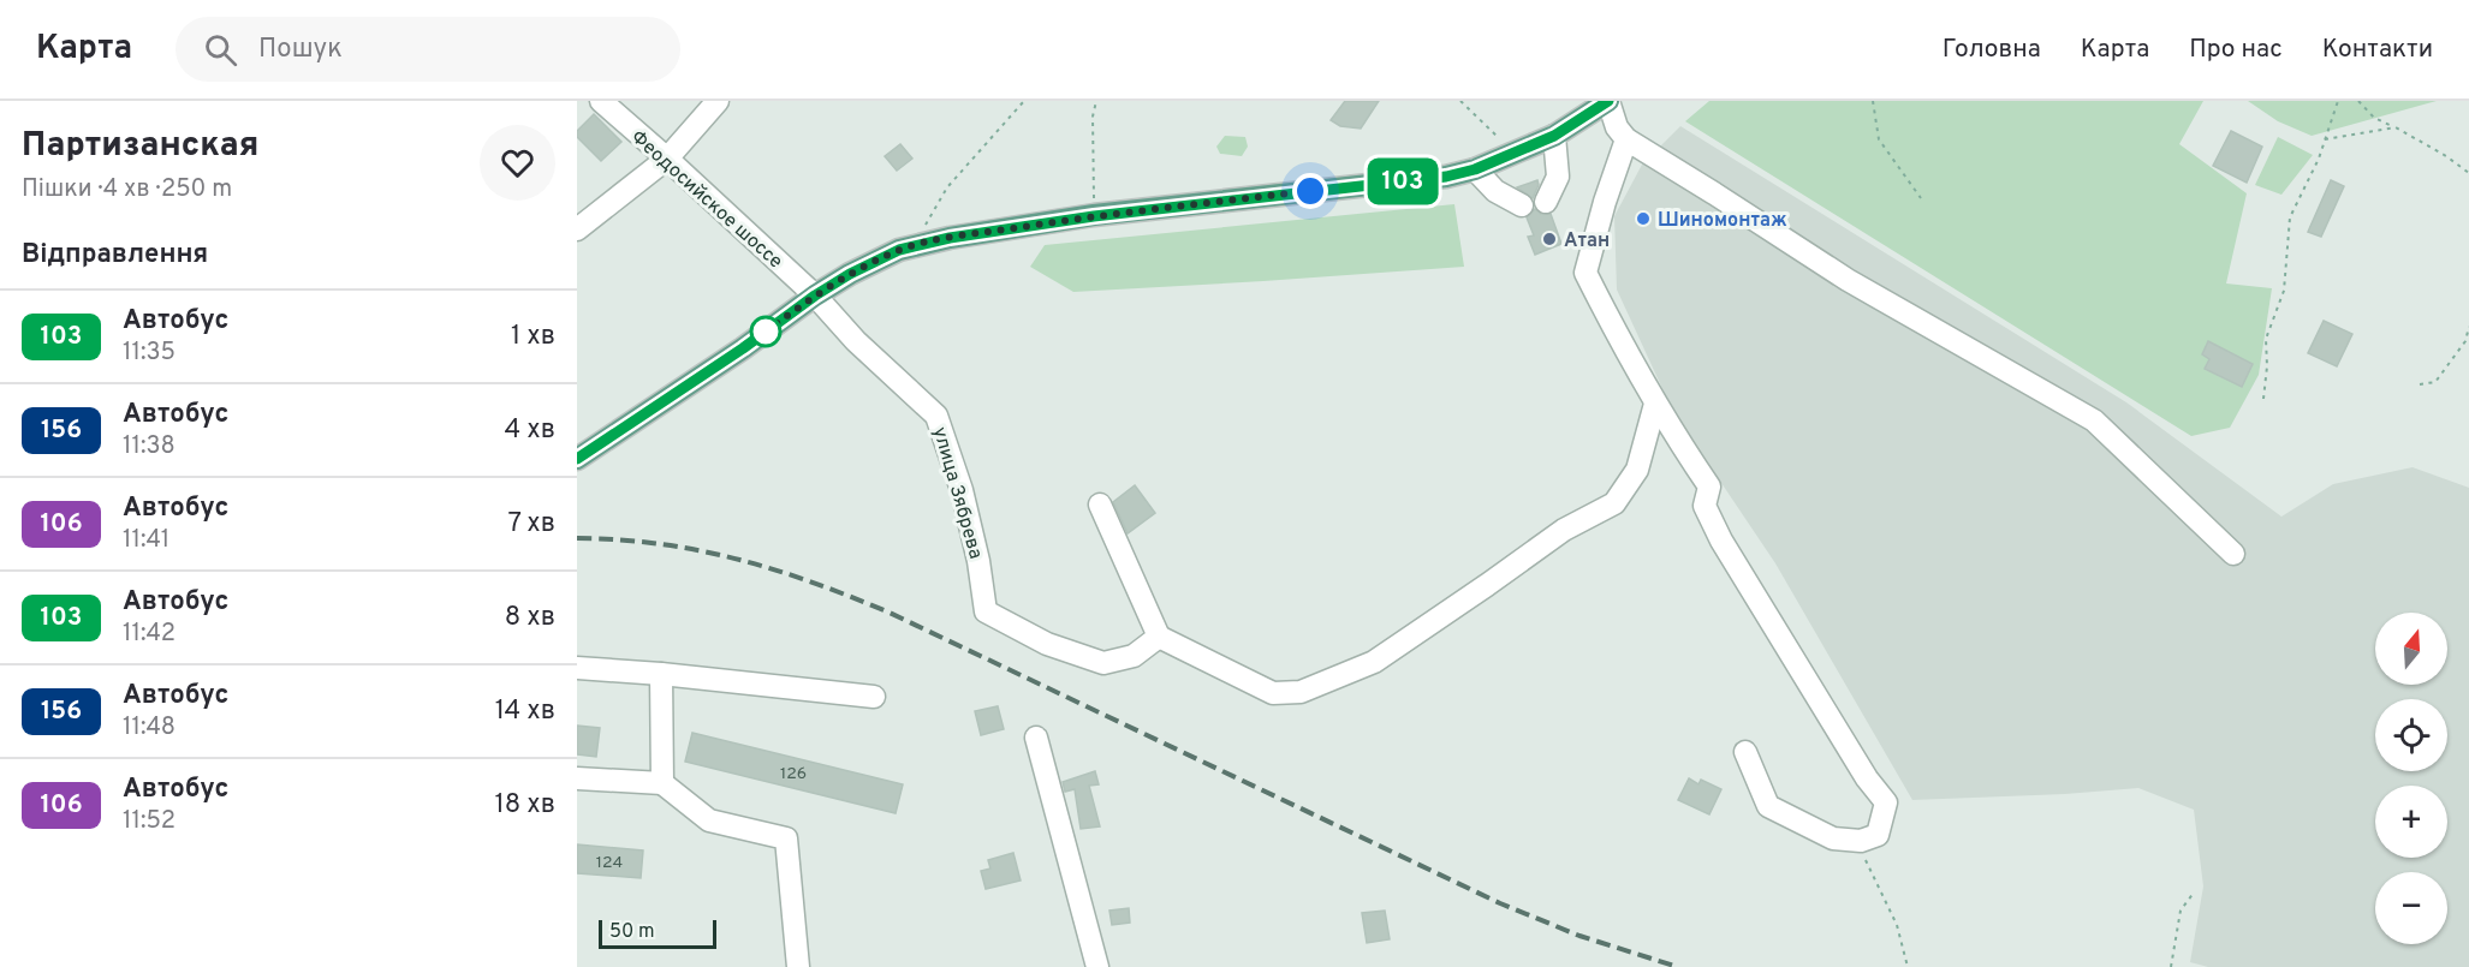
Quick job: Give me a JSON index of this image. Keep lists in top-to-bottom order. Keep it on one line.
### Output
{"streets":{"street":["Феодосийское шоссе","улица Зябрева"]},"crossings":[["Феодосийское шоссе","улица Зябрева"]],"places":["Шиномонтаж","Атан"],"lines":["bus line 103"],"house_numbers":["126","124"],"scale_bar":"50 m","north":"top","page":{"header":"Карта","search":"Пошук","nav":["Головна","Карта","Про нас","Контакти"],"heading":[["Партизанская","Пішки · 4 хв · 250 m"],"Відправлення"],"on_map":"103","list":[{"mark":"103","name":"Автобус","note":"11:35","value":"1 хв"},{"mark":"156","name":"Автобус","note":"11:38","value":"4 хв"},{"mark":"106","name":"Автобус","note":"11:41","value":"7 хв"},{"mark":"103","name":"Автобус","note":"11:42","value":"8 хв"},{"mark":"156","name":"Автобус","note":"11:48","value":"14 хв"},{"mark":"106","name":"Автобус","note":"11:52","value":"18 хв"}],"map_buttons":["+","−"],"scale":"50 m"}}
